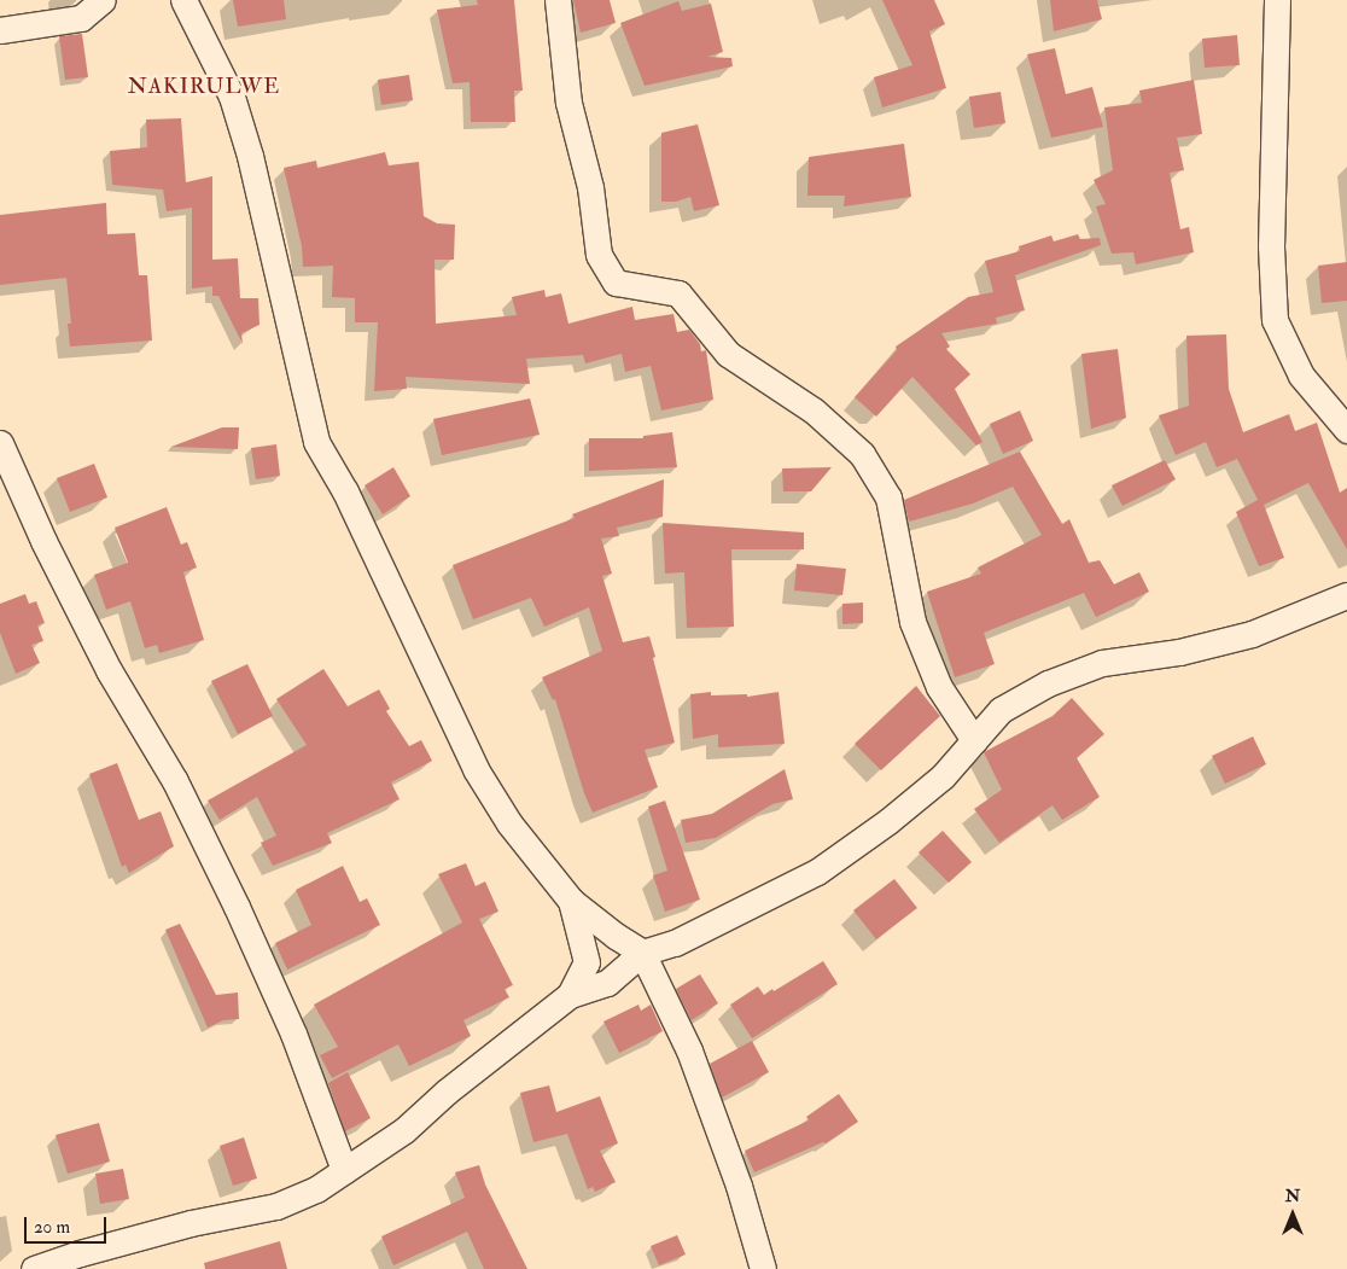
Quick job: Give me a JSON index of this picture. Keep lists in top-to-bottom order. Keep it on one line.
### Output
{"districts":["NAKIRULWE"],"scale_bar":"20 m","north":"top"}
